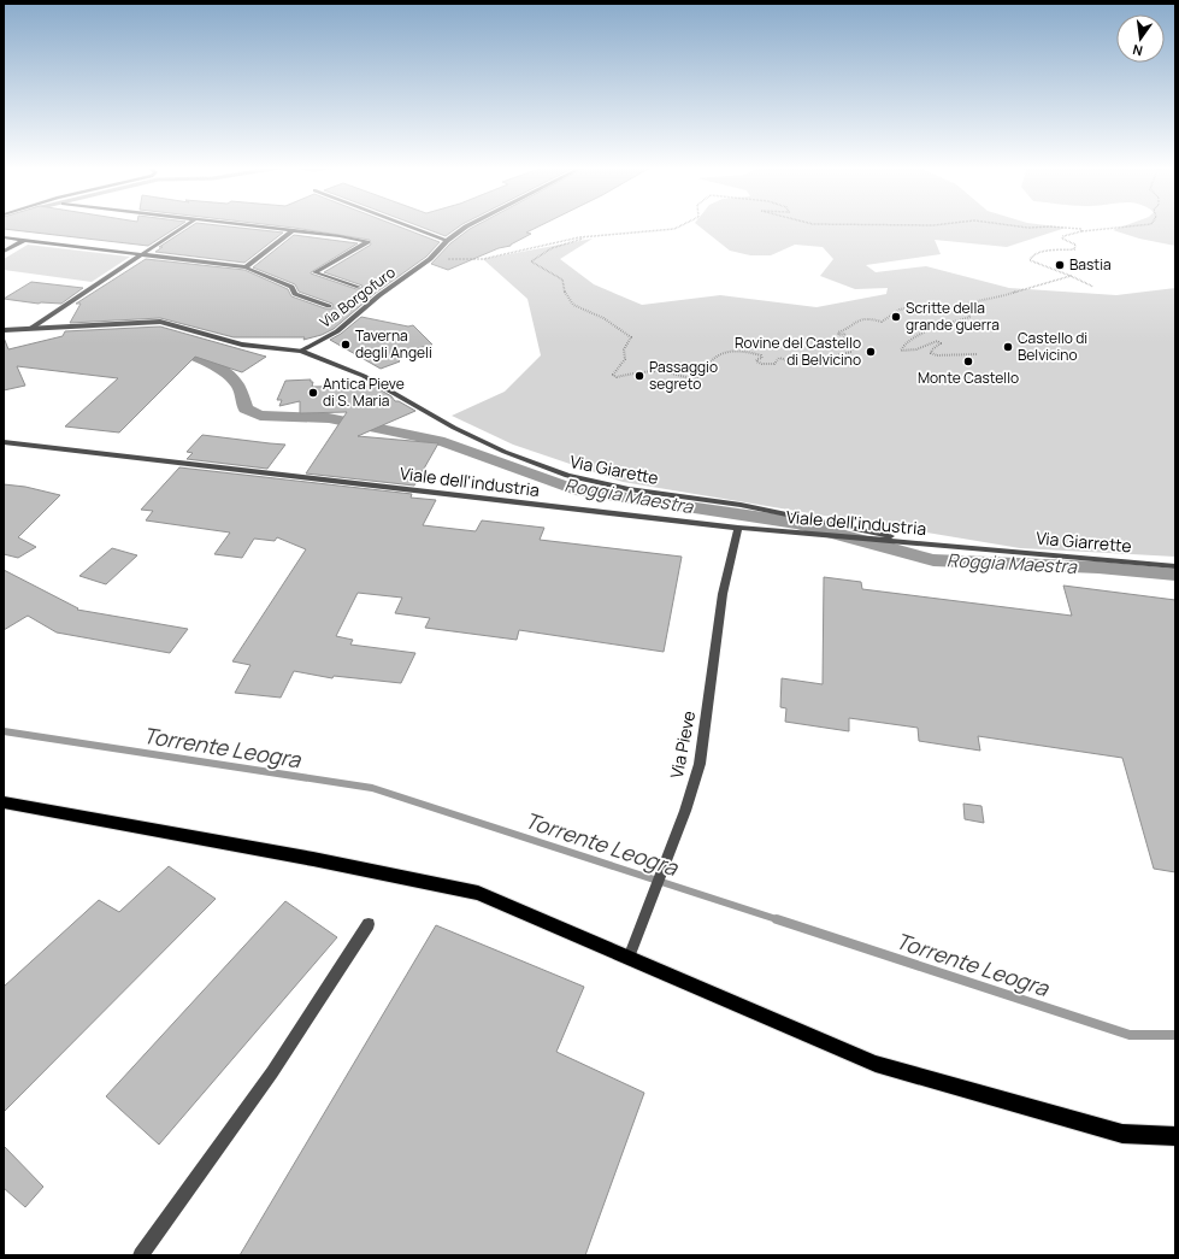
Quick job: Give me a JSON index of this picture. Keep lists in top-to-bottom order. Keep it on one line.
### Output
{"streets":{"street":["Via Borgofuro","Via Giarette","Viale dell'industria","Via Giarrette","Via Pieve"]},"crossings":[["Via Borgofuro","Via Giarette"],["Via Giarette","Viale dell'industria"],["Viale dell'industria","Via Giarrette"],["Viale dell'industria","Via Pieve"]],"water":["Roggia Maestra","Torrente Leogra"],"places":["Bastia","Scritte della grande guerra","Taverna degli Angeli","Castello di Belvicino","Rovine del Castello di Belvicino","Monte Castello","Passaggio segreto","Antica Pieve di S. Maria"],"north":"bottom"}
